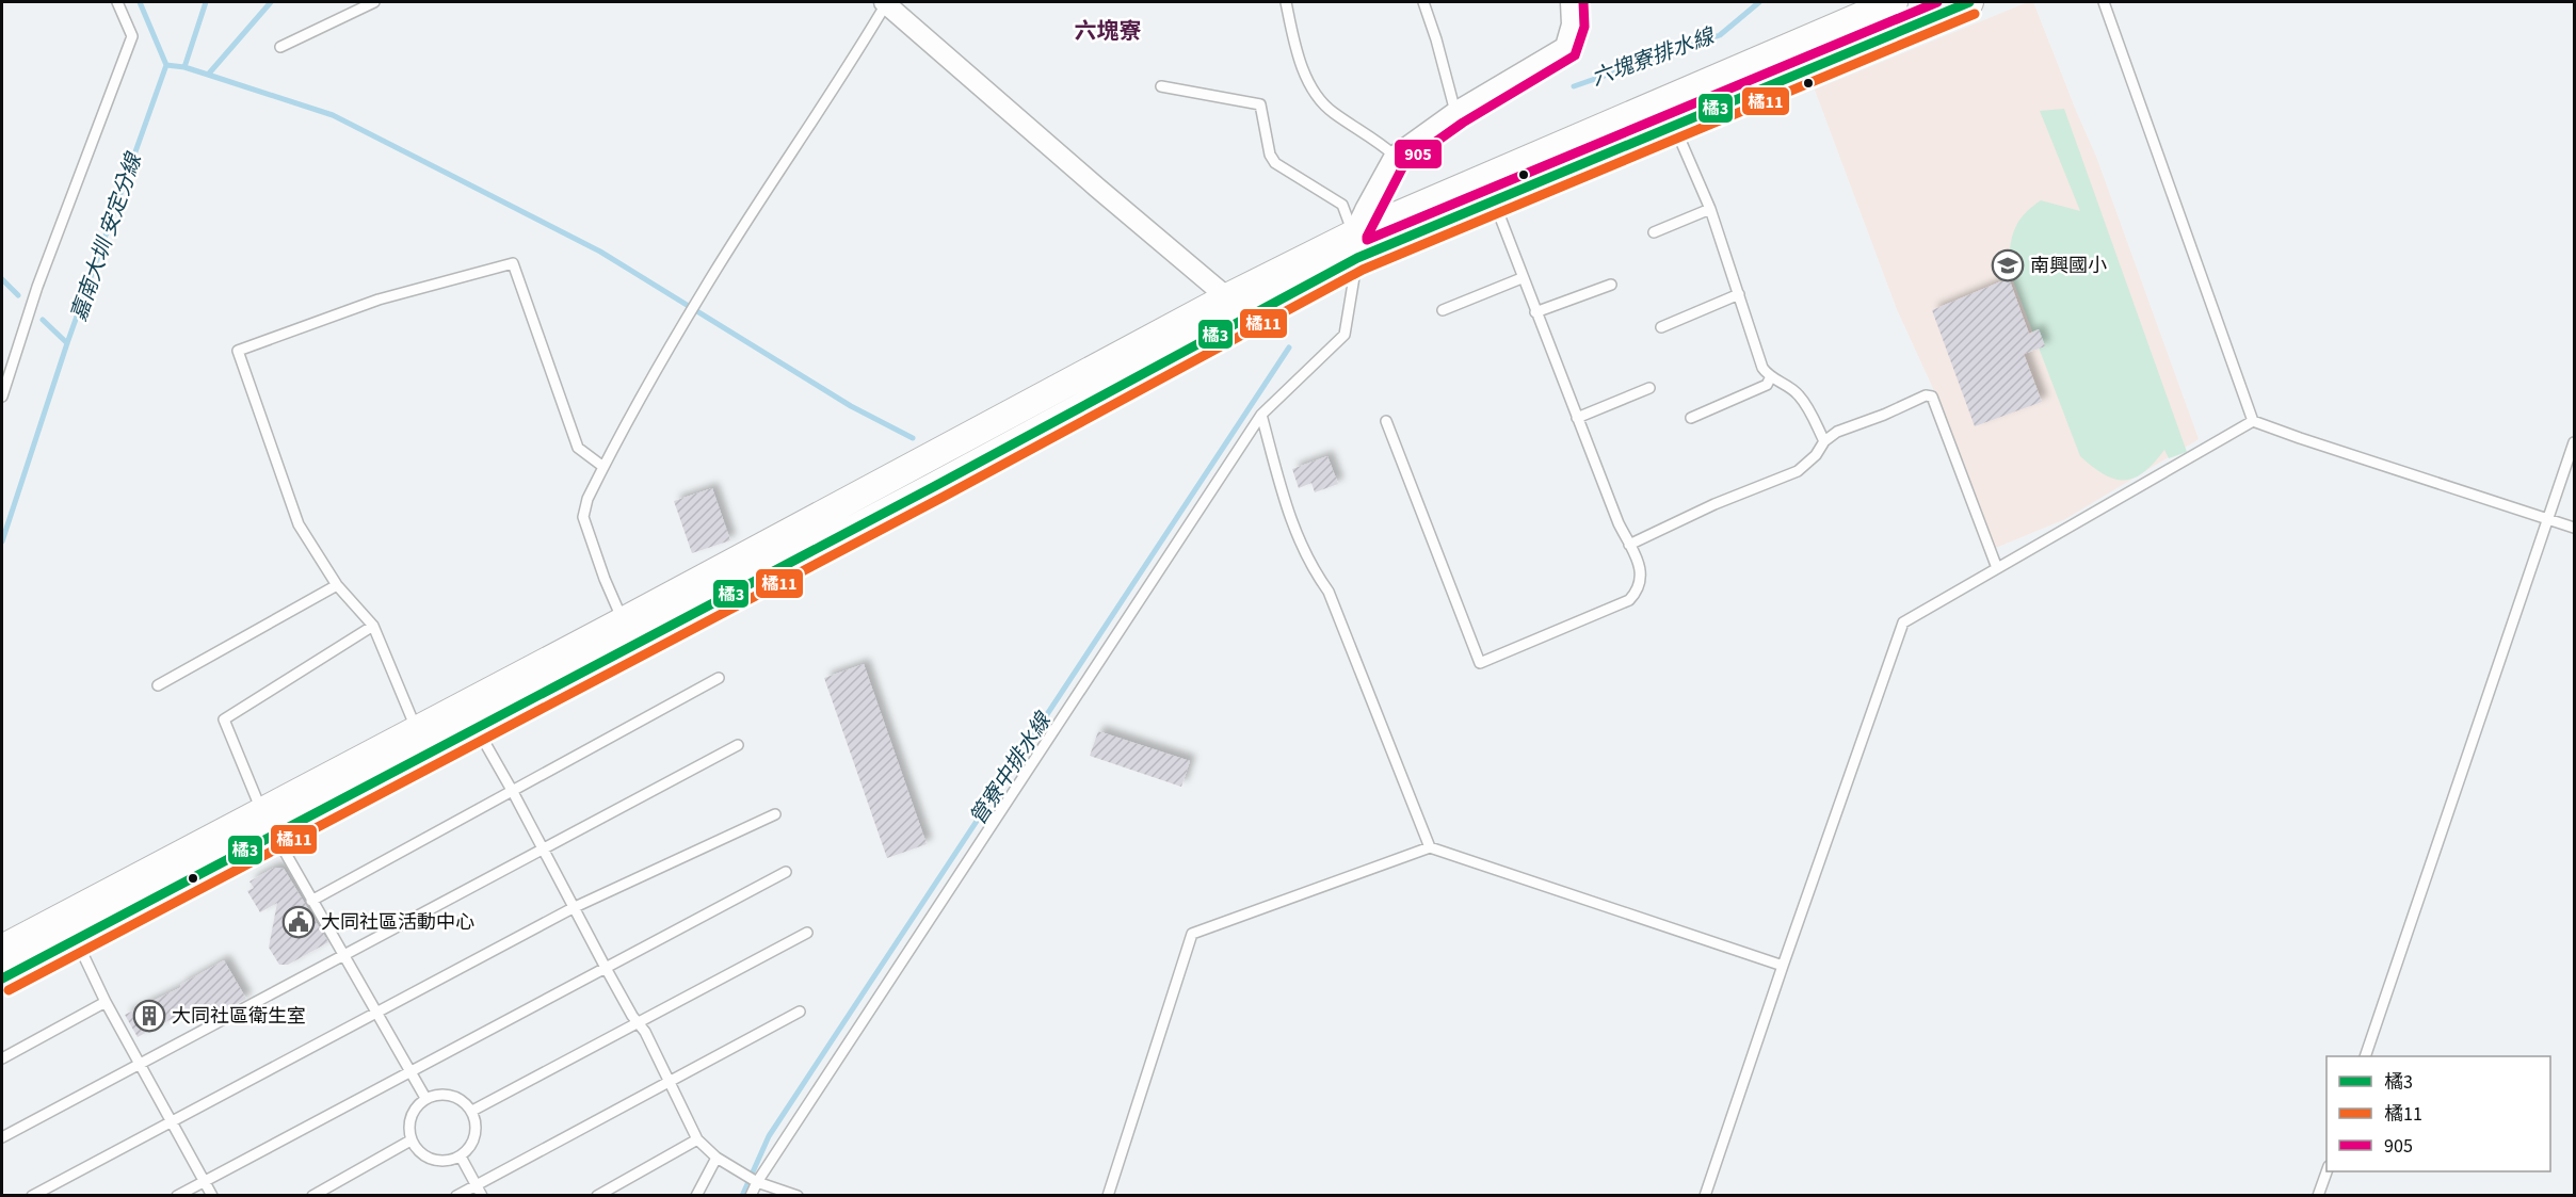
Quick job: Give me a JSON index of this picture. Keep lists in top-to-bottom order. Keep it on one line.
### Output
{"districts":["六塊寮"],"water":["六塊寮排水線","嘉南大圳 安定分線","管寮中排水線"],"places":{"school or university":["南興國小"],"public building":["大同社區活動中心"],"building":["大同社區衛生室"]},"lines":["transit line 橘3","transit line 905","transit line 橘11"],"legend":["橘3","橘11","905"]}
